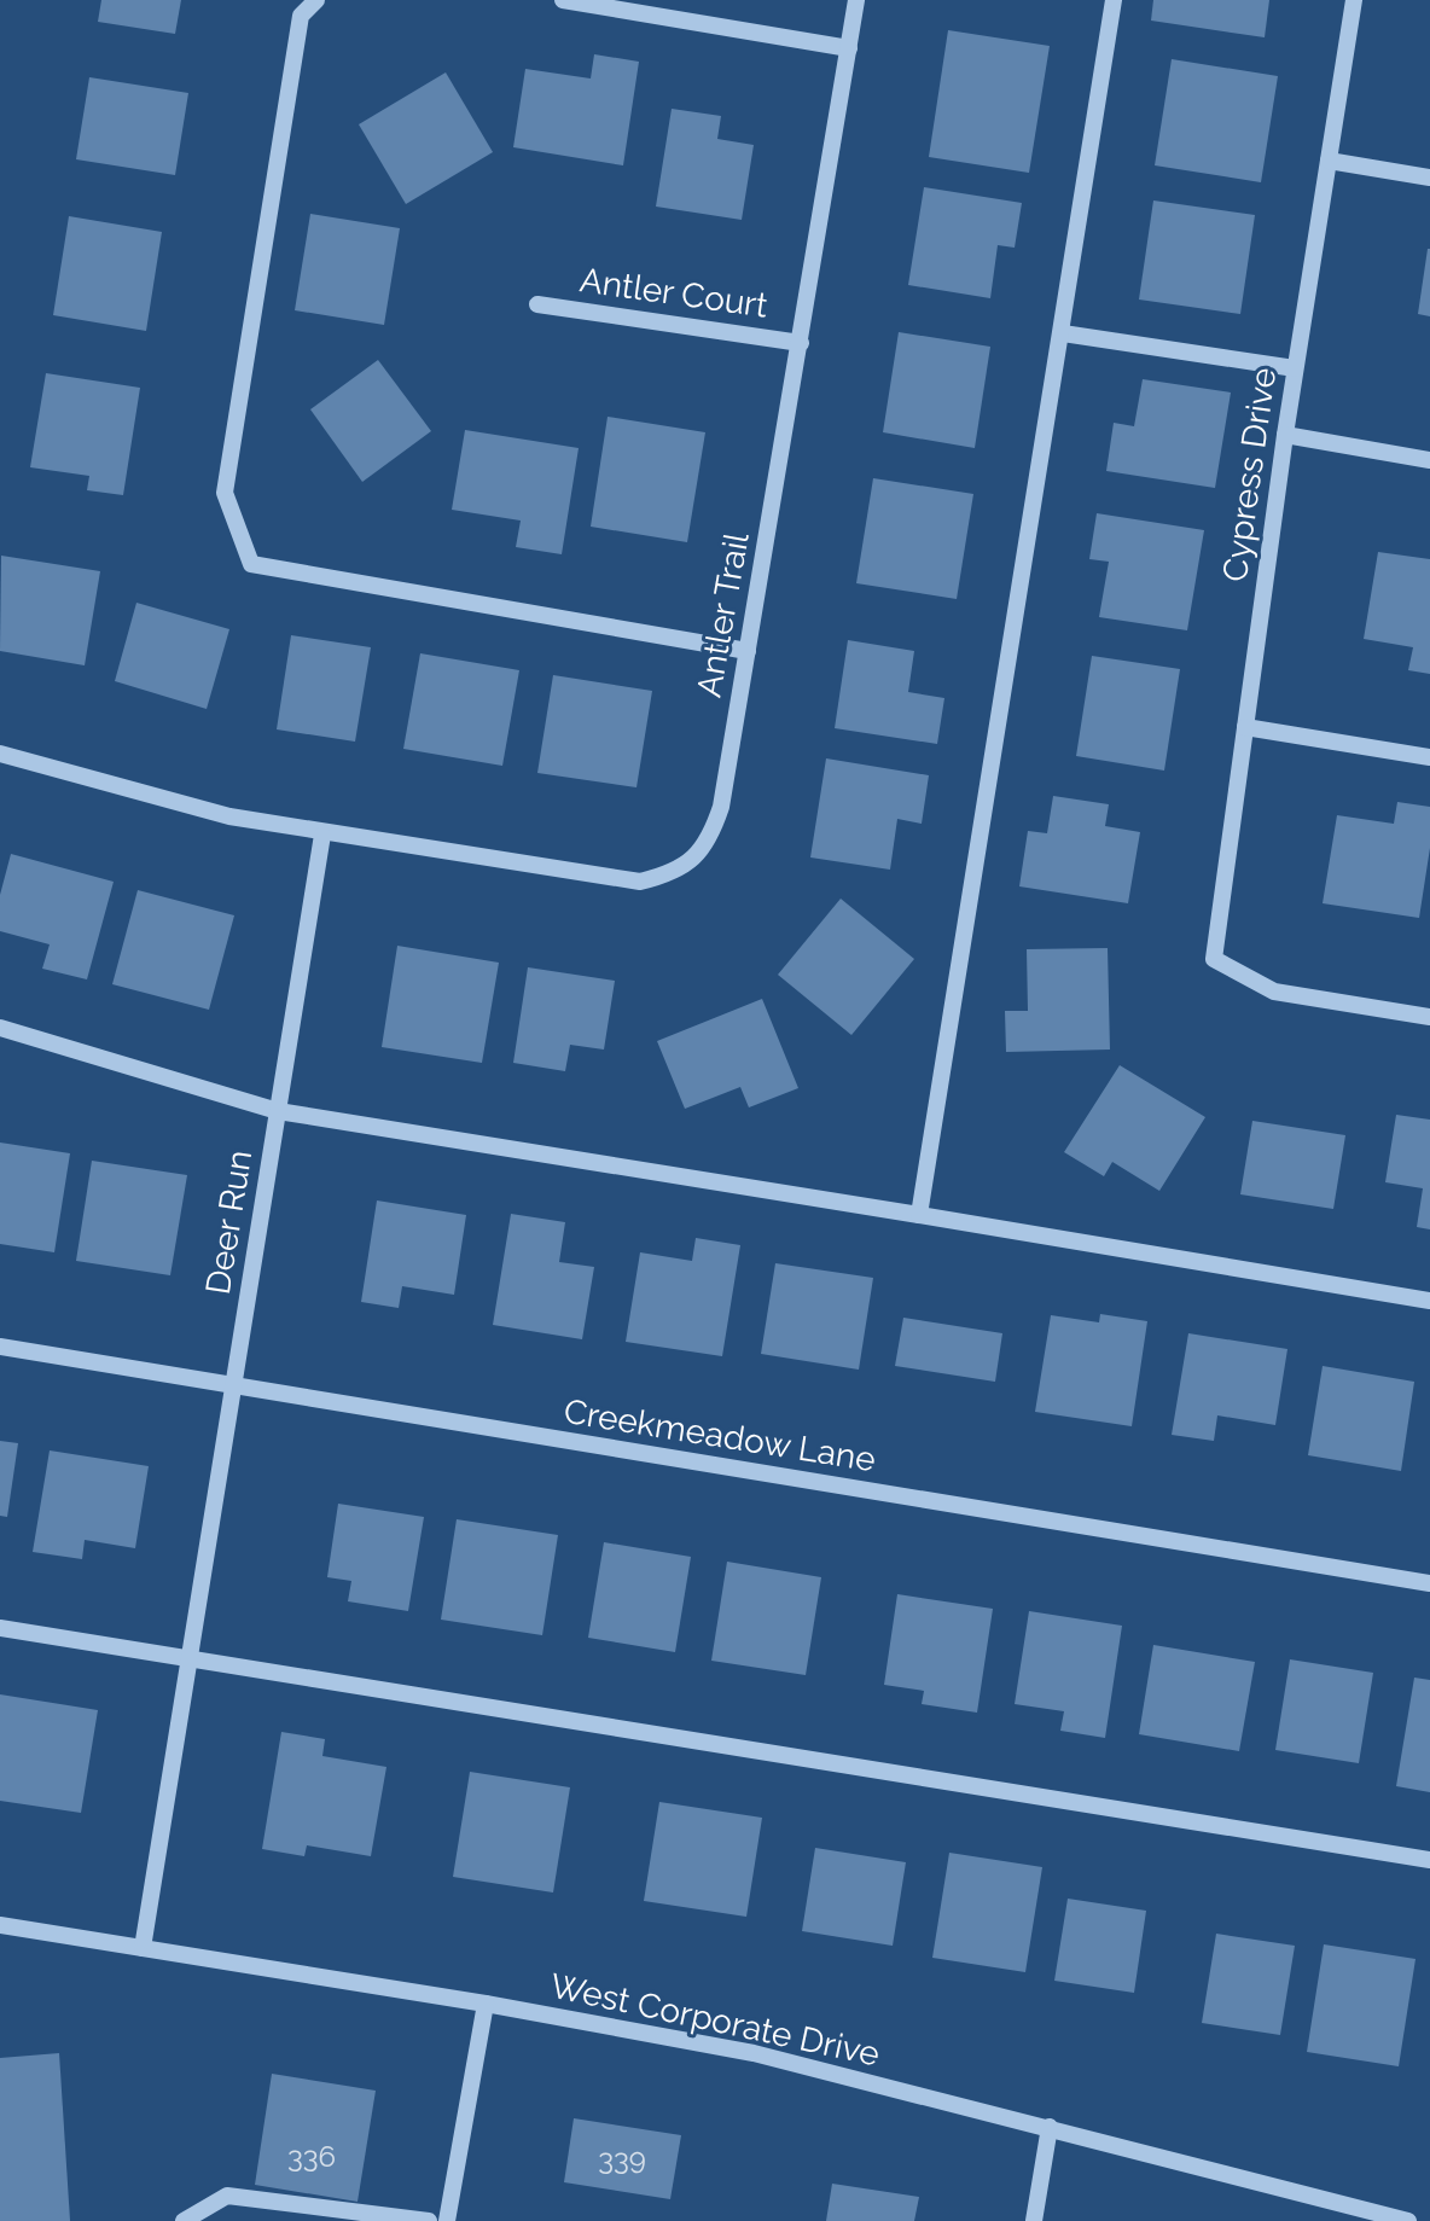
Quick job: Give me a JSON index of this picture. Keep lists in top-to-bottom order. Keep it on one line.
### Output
{"streets":{"street":["Antler Court","Cypress Drive","Antler Trail","Deer Run","Creekmeadow Lane","West Corporate Drive"]},"crossings":[["Antler Court","Antler Trail"],["Antler Trail","Deer Run"],["Deer Run","Creekmeadow Lane"],["Deer Run","West Corporate Drive"]],"house_numbers":["336","339"]}
